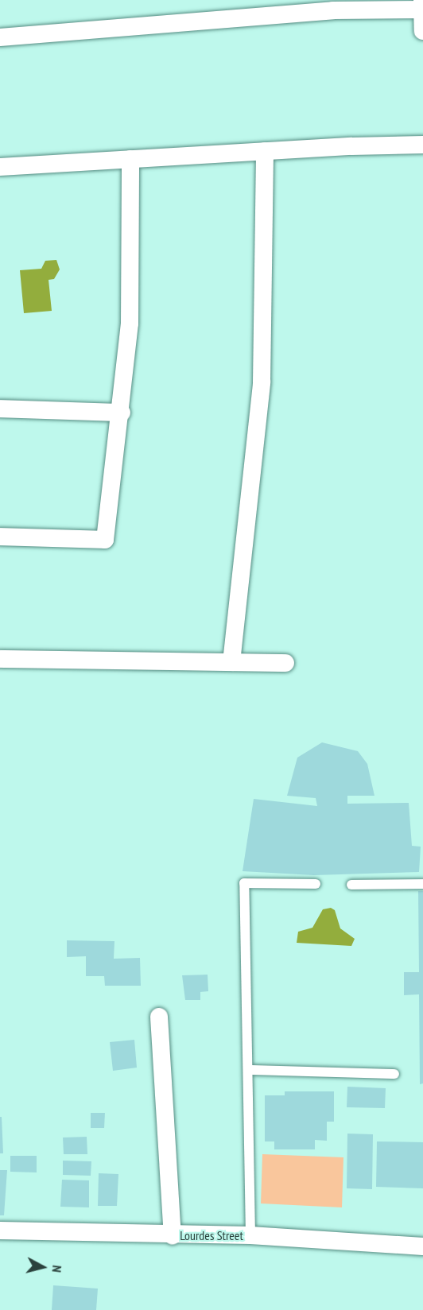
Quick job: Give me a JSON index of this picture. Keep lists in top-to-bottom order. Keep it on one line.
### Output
{"streets":{"street":["Lourdes Street"]},"north":"right"}
